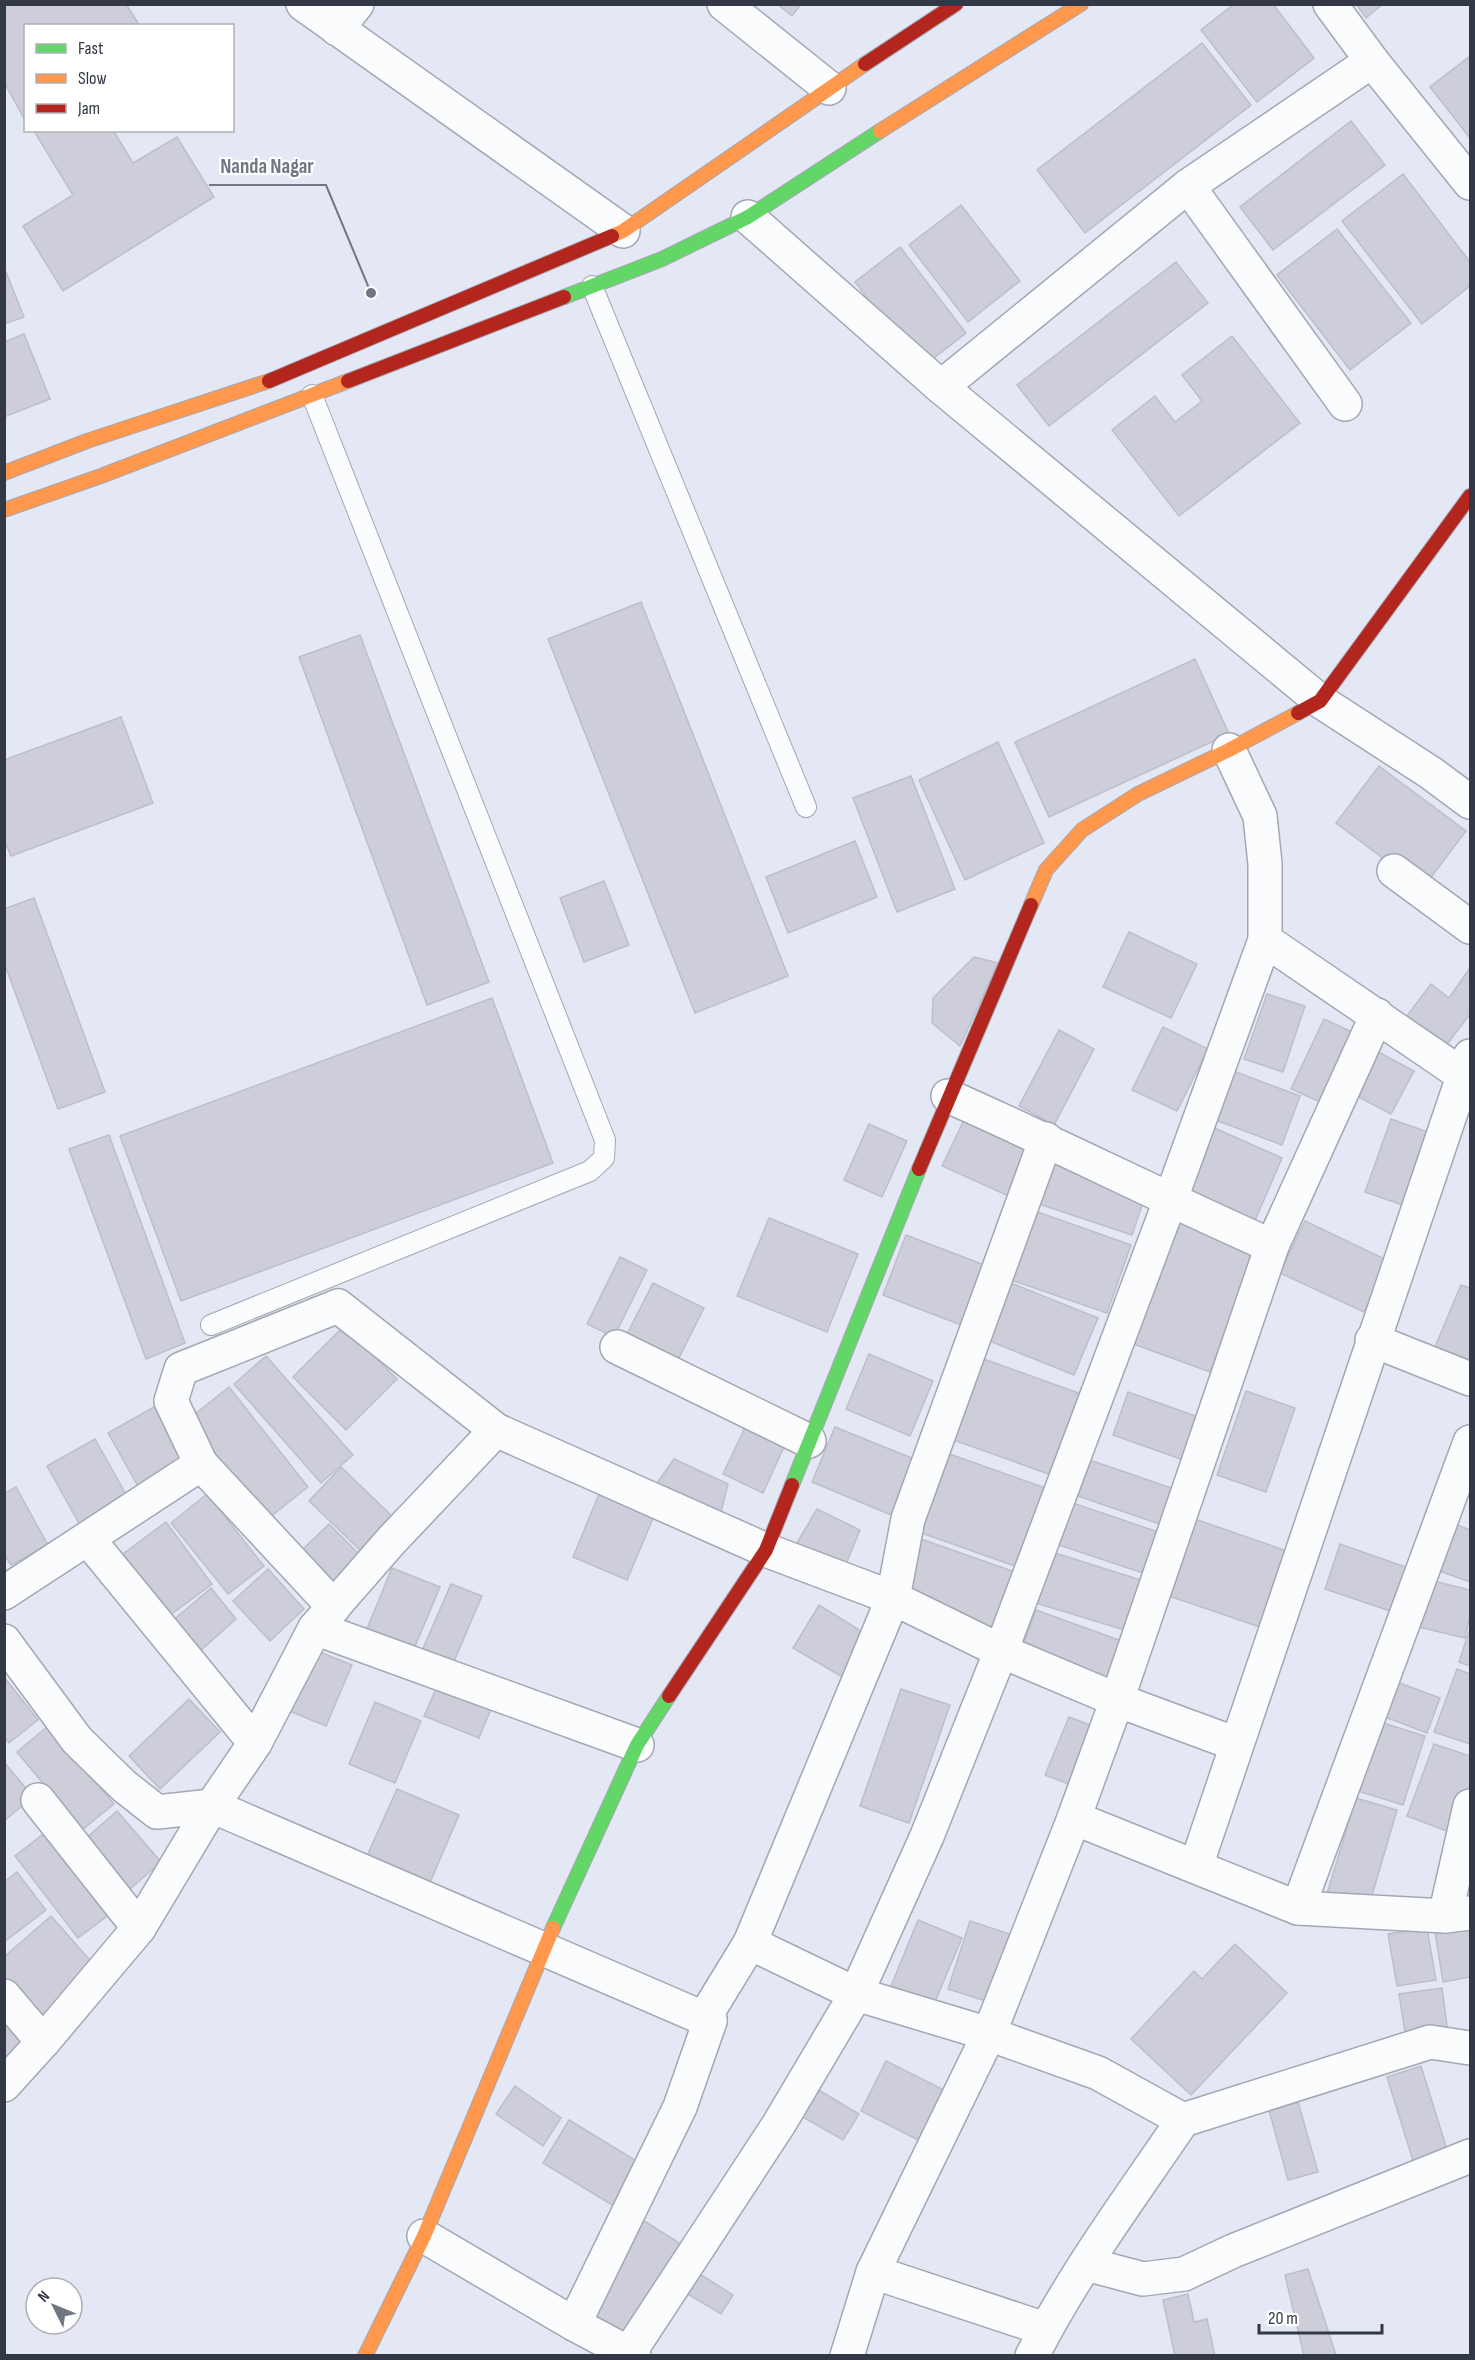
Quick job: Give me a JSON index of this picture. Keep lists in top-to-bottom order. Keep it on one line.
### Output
{"places":["Nanda Nagar"],"legend":["Fast","Slow","Jam"],"scale_bar":"20 m","north":"top left"}
